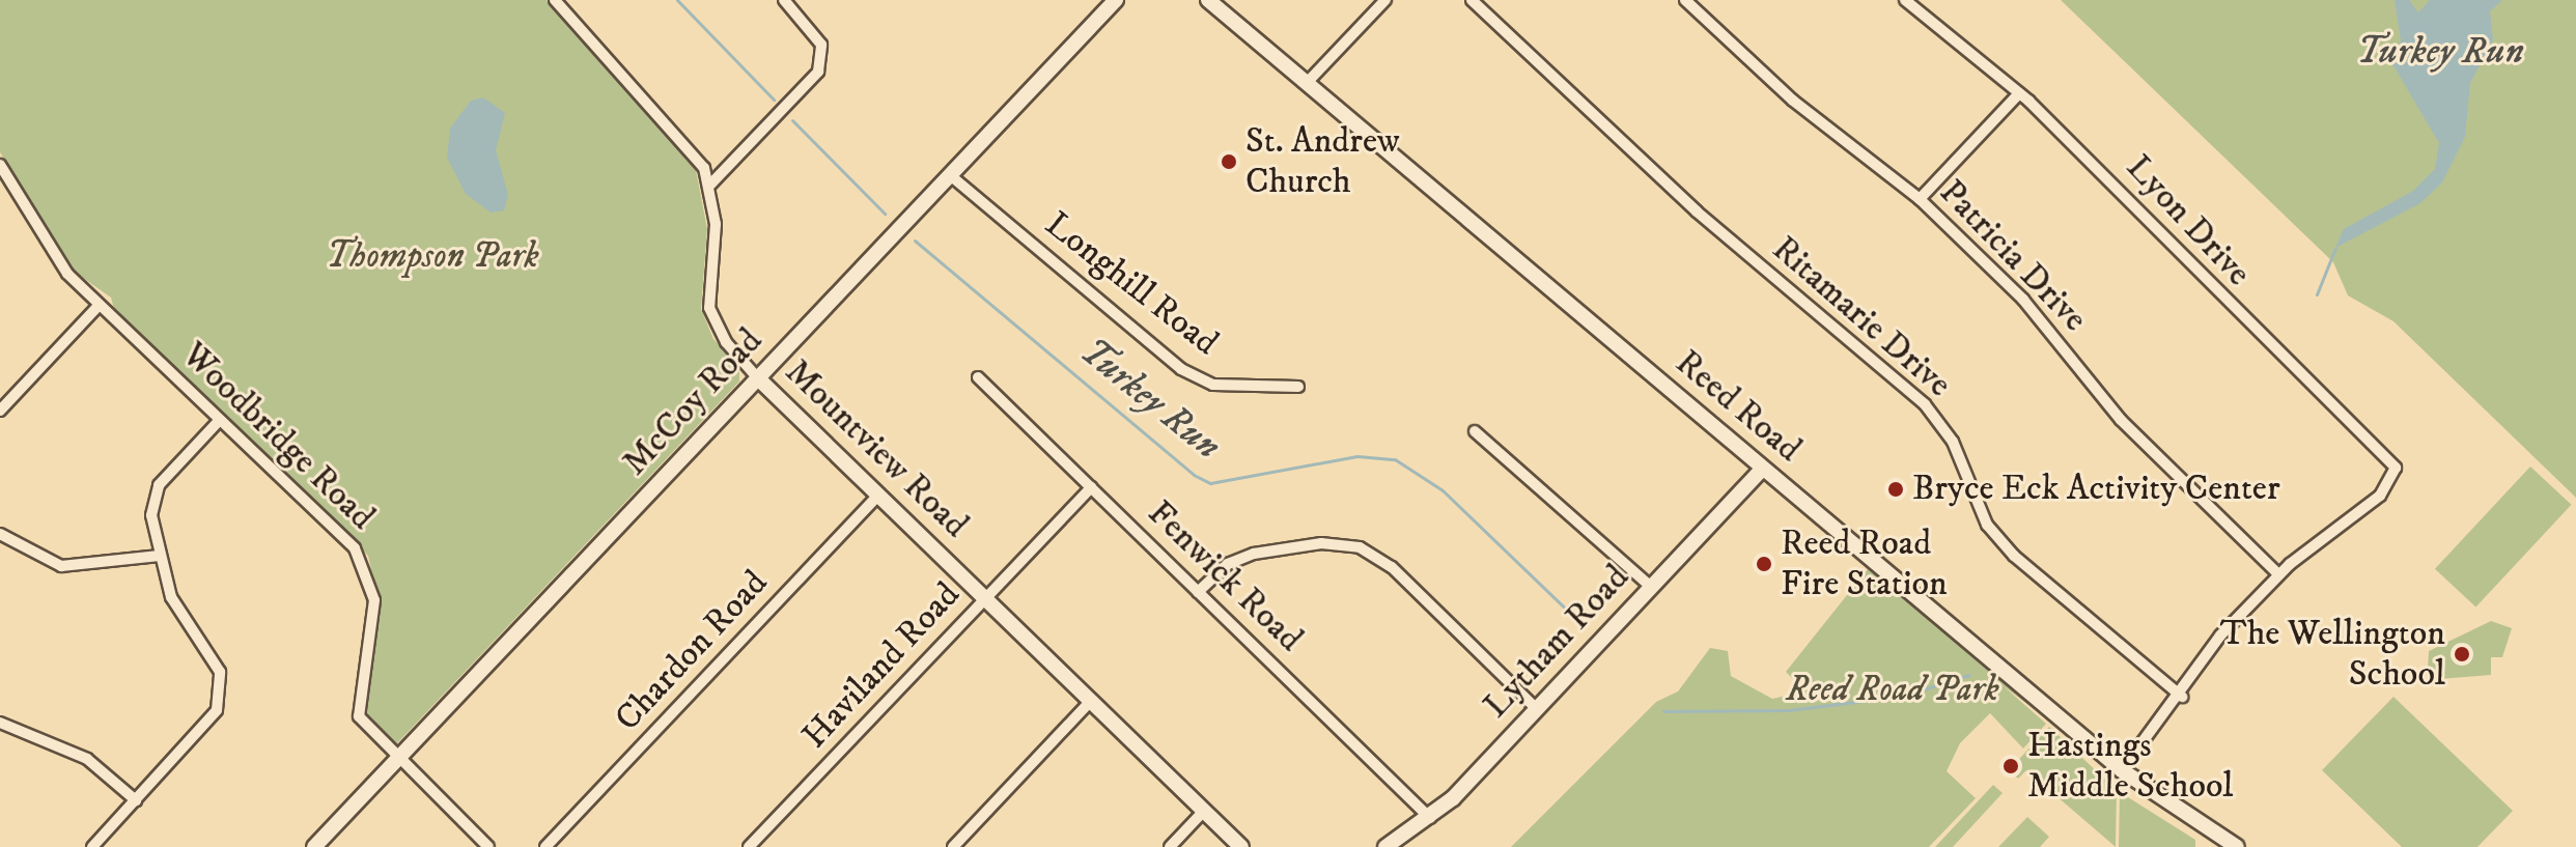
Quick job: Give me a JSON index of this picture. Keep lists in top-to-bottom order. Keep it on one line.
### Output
{"streets":{"main road":["McCoy Road","Reed Road","Mountview Road","Lytham Road"],"street":["Lyon Drive","Patricia Drive","Longhill Road","Ritamarie Drive","Woodbridge Road","Fenwick Road","Chardon Road","Haviland Road"]},"crossings":[["Lyon Drive","Patricia Drive"],["Longhill Road","McCoy Road"],["McCoy Road","Woodbridge Road"],["McCoy Road","Mountview Road"],["Reed Road","Lytham Road"],["Mountview Road","Chardon Road"],["Mountview Road","Haviland Road"],["Fenwick Road","Lytham Road"],["Fenwick Road","Haviland Road"]],"water":["Turkey Run"],"parks":["Thompson Park","Reed Road Park"],"places":["St. Andrew Church","Bryce Eck Activity Center","Reed Road Fire Station","The Wellington School","Hastings Middle School"]}
